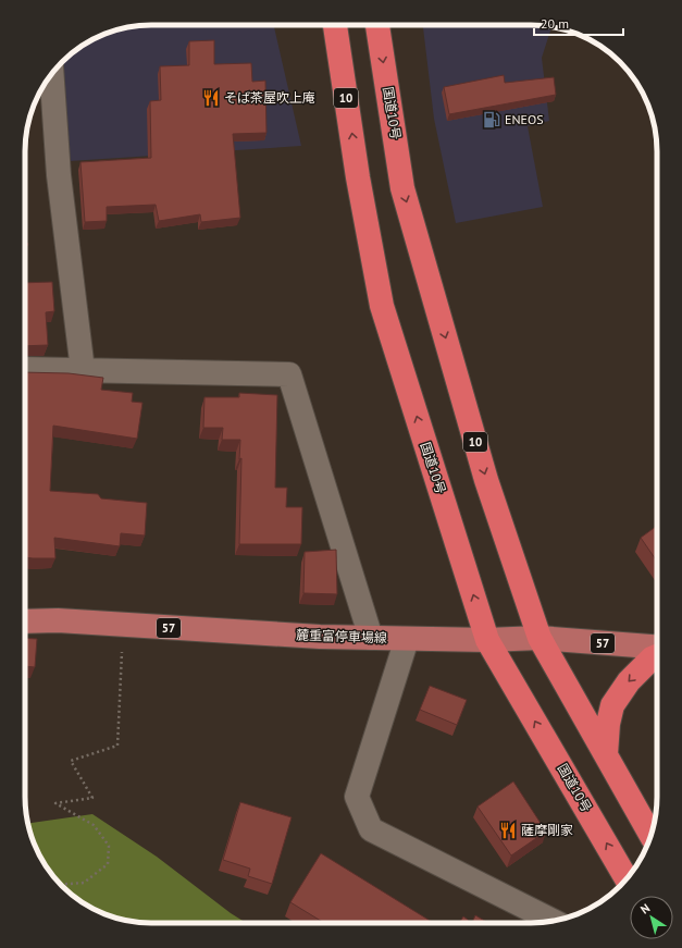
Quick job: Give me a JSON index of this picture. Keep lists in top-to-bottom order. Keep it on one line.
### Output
{"streets":{"highway":["10","国道10号"],"main road":["57","麓重富停車場線"]},"crossings":[["国道10号","麓重富停車場線"]],"places":{"restaurant":["そば茶屋吹上庵","薩摩剛家"],"fuel station":["ENEOS"]},"scale_bar":"20 m","north":"top left"}
